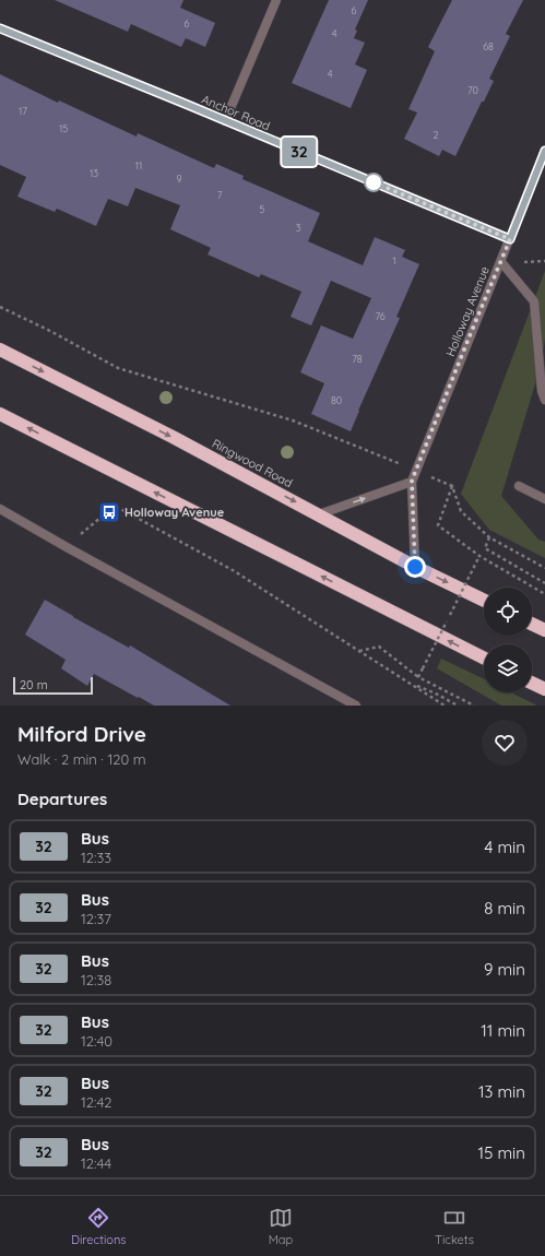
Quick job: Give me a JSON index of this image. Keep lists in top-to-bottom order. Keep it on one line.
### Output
{"streets":{"highway":["Ringwood Road"],"street":["Anchor Road","Holloway Avenue"]},"crossings":[["Anchor Road","Holloway Avenue"],["Holloway Avenue","Ringwood Road"]],"places":{"bus stop":["Holloway Avenue"]},"lines":["bus line 32"],"house_numbers":["6","6","4","68","4","70","17","15","2","11","13","9","7","5","3","1","76","78","80"],"scale_bar":"20 m","page":{"on_map":"32","scale":"20 m","heading":[["Milford Drive","Walk · 2 min · 120 m"],"Departures"],"list":[{"mark":"32","name":"Bus","note":"12:33","value":"4 min"},{"mark":"32","name":"Bus","note":"12:37","value":"8 min"},{"mark":"32","name":"Bus","note":"12:38","value":"9 min"},{"mark":"32","name":"Bus","note":"12:40","value":"11 min"},{"mark":"32","name":"Bus","note":"12:42","value":"13 min"},{"mark":"32","name":"Bus","note":"12:44","value":"15 min"}],"tabs":["Directions","Map","Tickets"]}}
